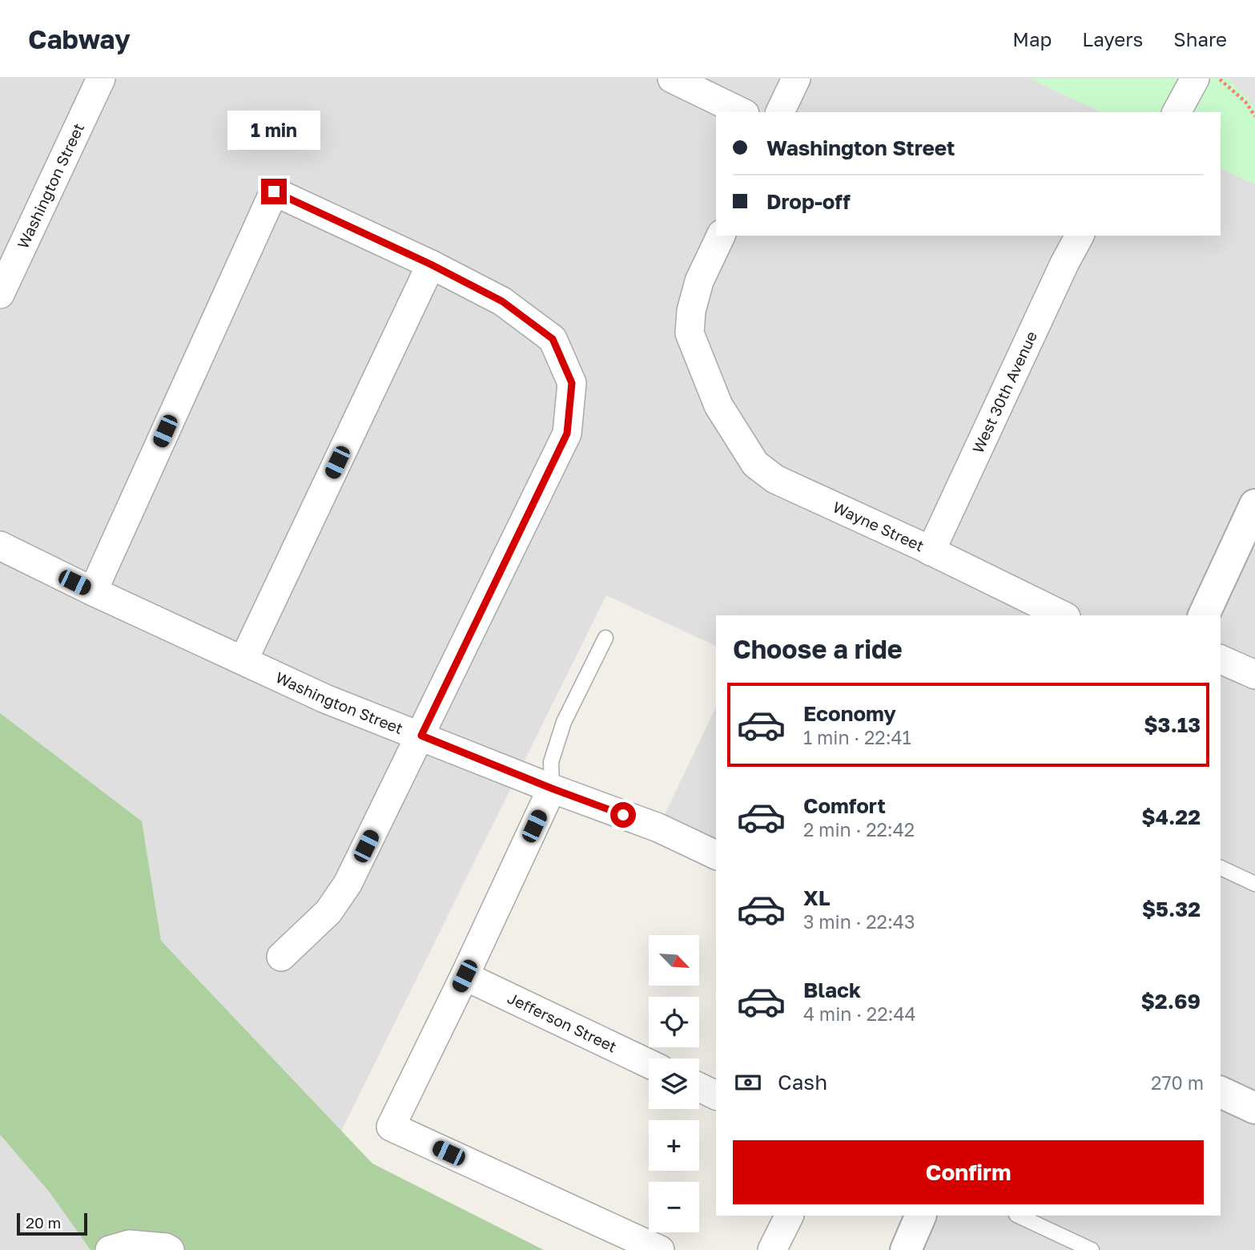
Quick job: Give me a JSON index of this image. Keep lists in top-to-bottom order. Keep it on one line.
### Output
{"streets":{"street":["Washington Street","West 30th Avenue","Wayne Street","Jefferson Street"]},"crossings":[["West 30th Avenue","Wayne Street"]],"scale_bar":"20 m","north":"bottom right","page":{"header":"Cabway","nav":["Map","Layers","Share"],"bubble":"1 min","banner":["Washington Street","Drop-off"],"heading":"Choose a ride","list":[{"name":"Economy","note":"1 min · 22:41","value":"$3.13"},{"name":"Comfort","note":"2 min · 22:42","value":"$4.22"},{"name":"XL","note":"3 min · 22:43","value":"$5.32"},{"name":"Black","note":"4 min · 22:44","value":"$2.69"}],"map_buttons":["+","−"],"pay":["Cash","270 m"],"buttons":"Confirm","scale":"20 m"}}
